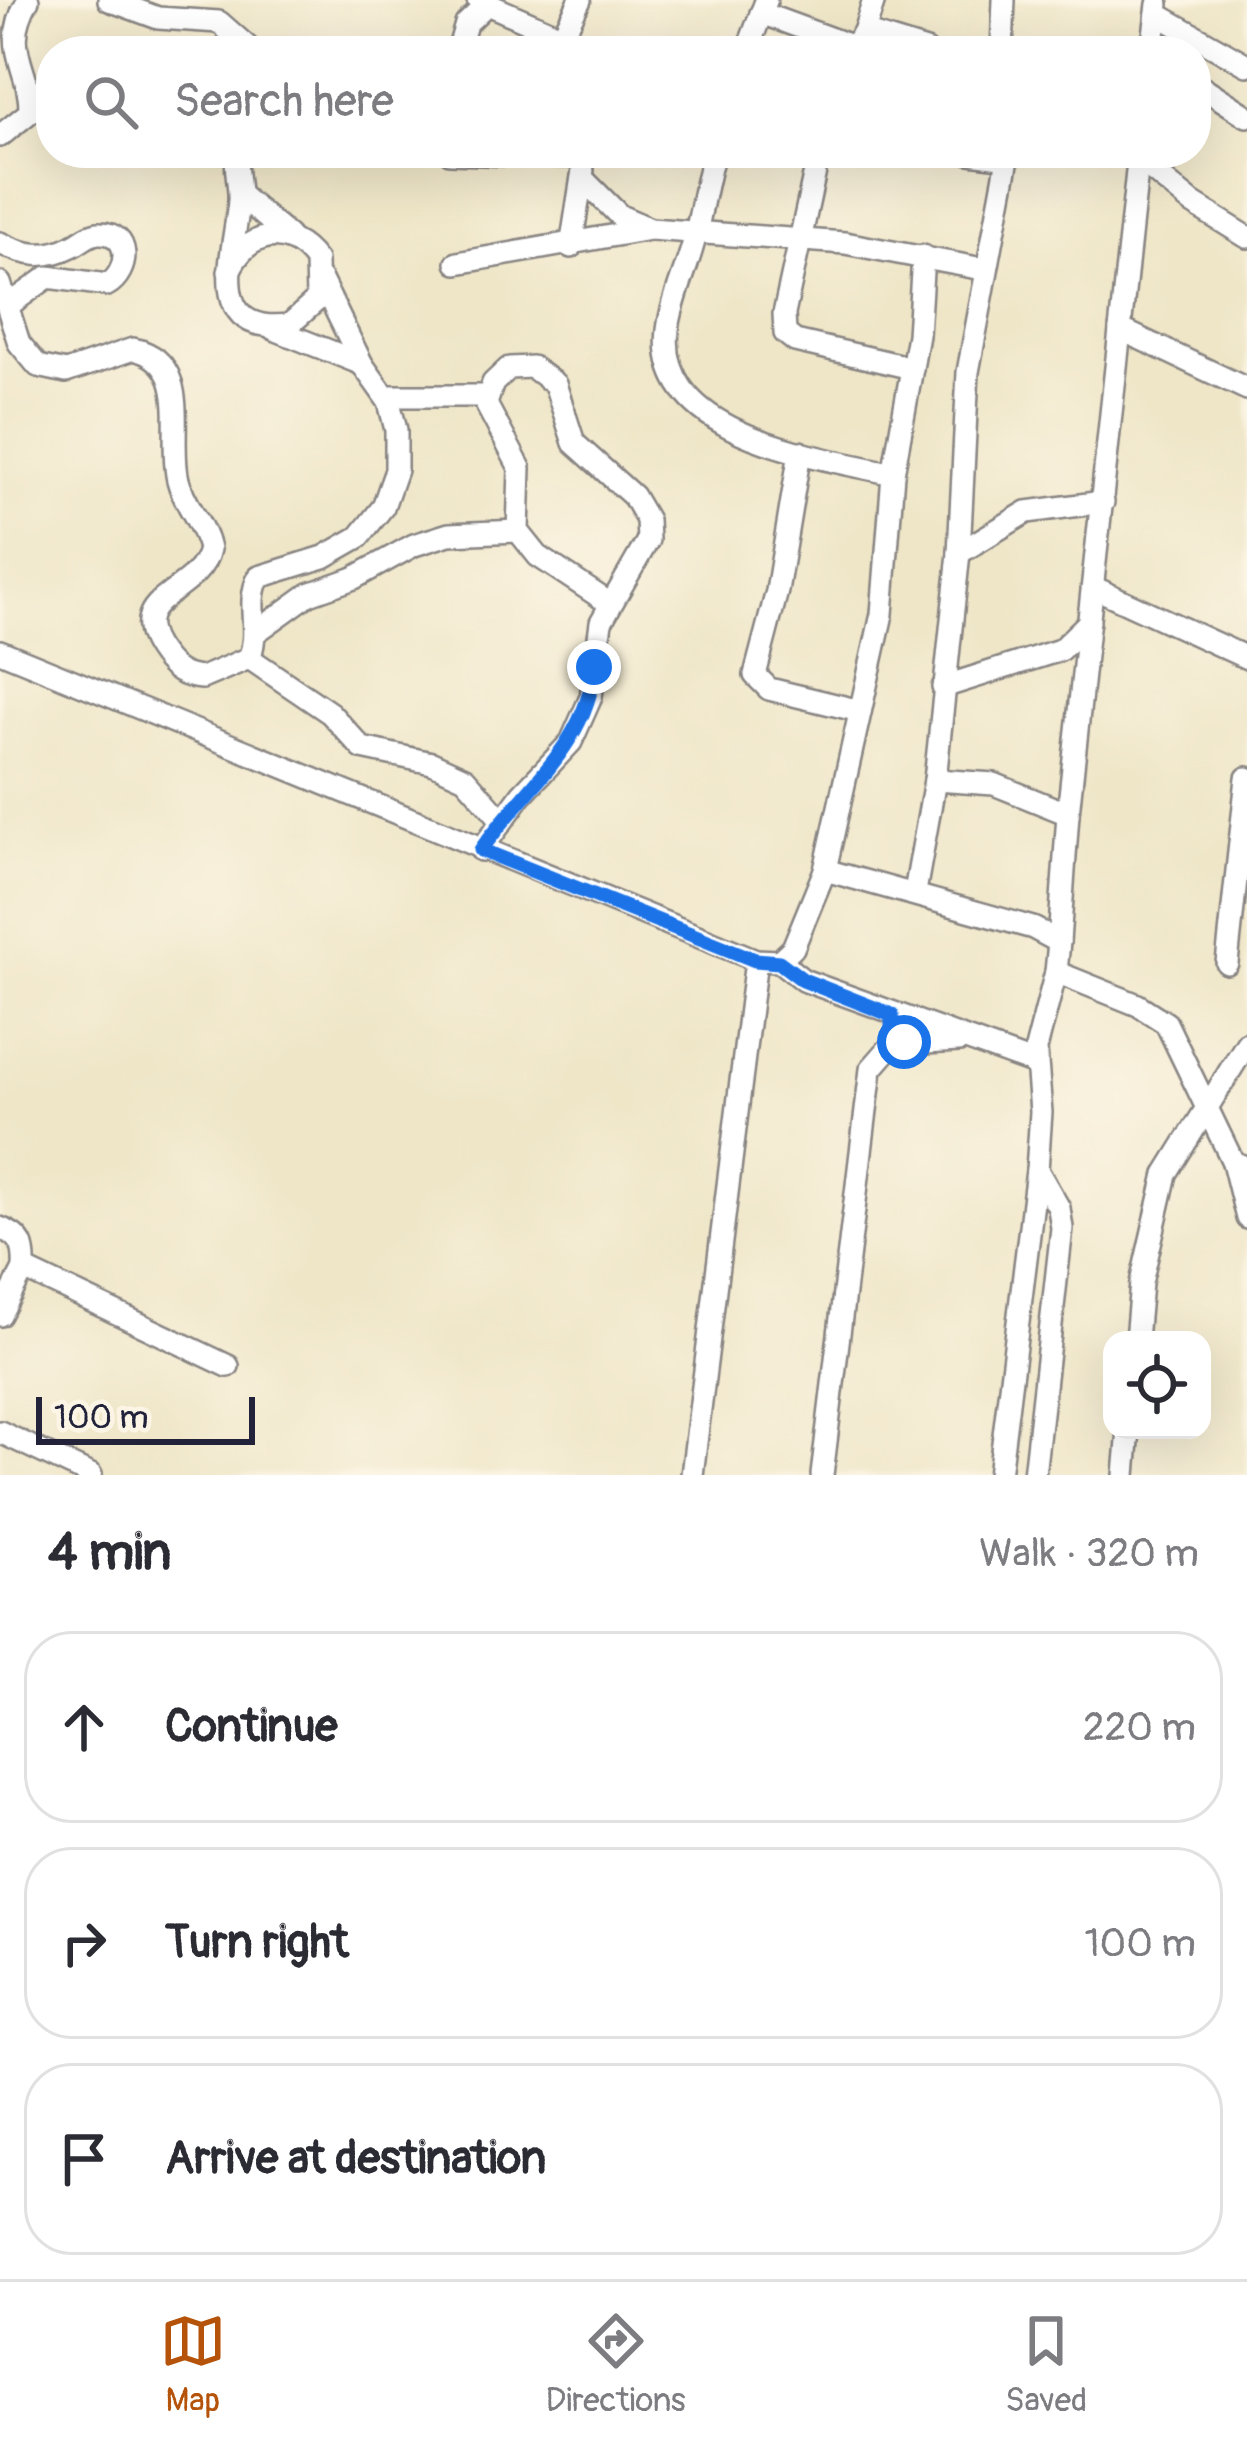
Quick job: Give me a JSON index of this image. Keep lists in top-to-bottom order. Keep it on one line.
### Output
{"scale_bar":"100 m","page":{"search":"Search here","scale":"100 m","heading":["4 min","Walk · 320 m"],"list":[["Continue","220 m"],["Turn right","100 m"],"Arrive at destination"],"nav":["Map","Directions","Saved"]}}
